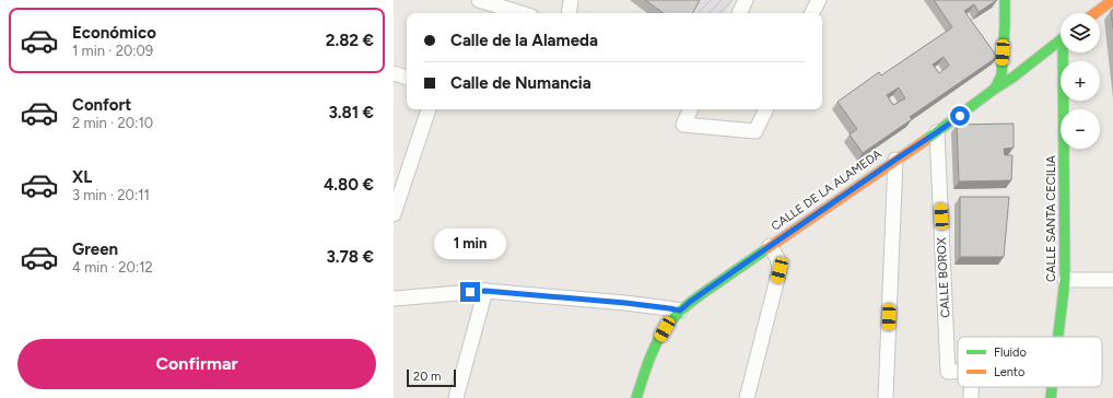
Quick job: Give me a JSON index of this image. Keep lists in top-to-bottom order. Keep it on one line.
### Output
{"streets":{"street":["CALLE DE LA ALAMEDA","CALLE SANTA CECILIA","CALLE BOROX"]},"crossings":[["CALLE DE LA ALAMEDA","CALLE BOROX"]],"legend":["Fluido","Lento"],"scale_bar":"20 m","page":{"list":[{"name":"Económico","note":"1 min · 20:09","value":"2.82 €"},{"name":"Confort","note":"2 min · 20:10","value":"3.81 €"},{"name":"XL","note":"3 min · 20:11","value":"4.80 €"},{"name":"Green","note":"4 min · 20:12","value":"3.78 €"}],"map_buttons":["+","−"],"banner":["Calle de la Alameda","Calle de Numancia"],"bubble":"1 min","buttons":"Confirmar","scale":"20 m"}}
